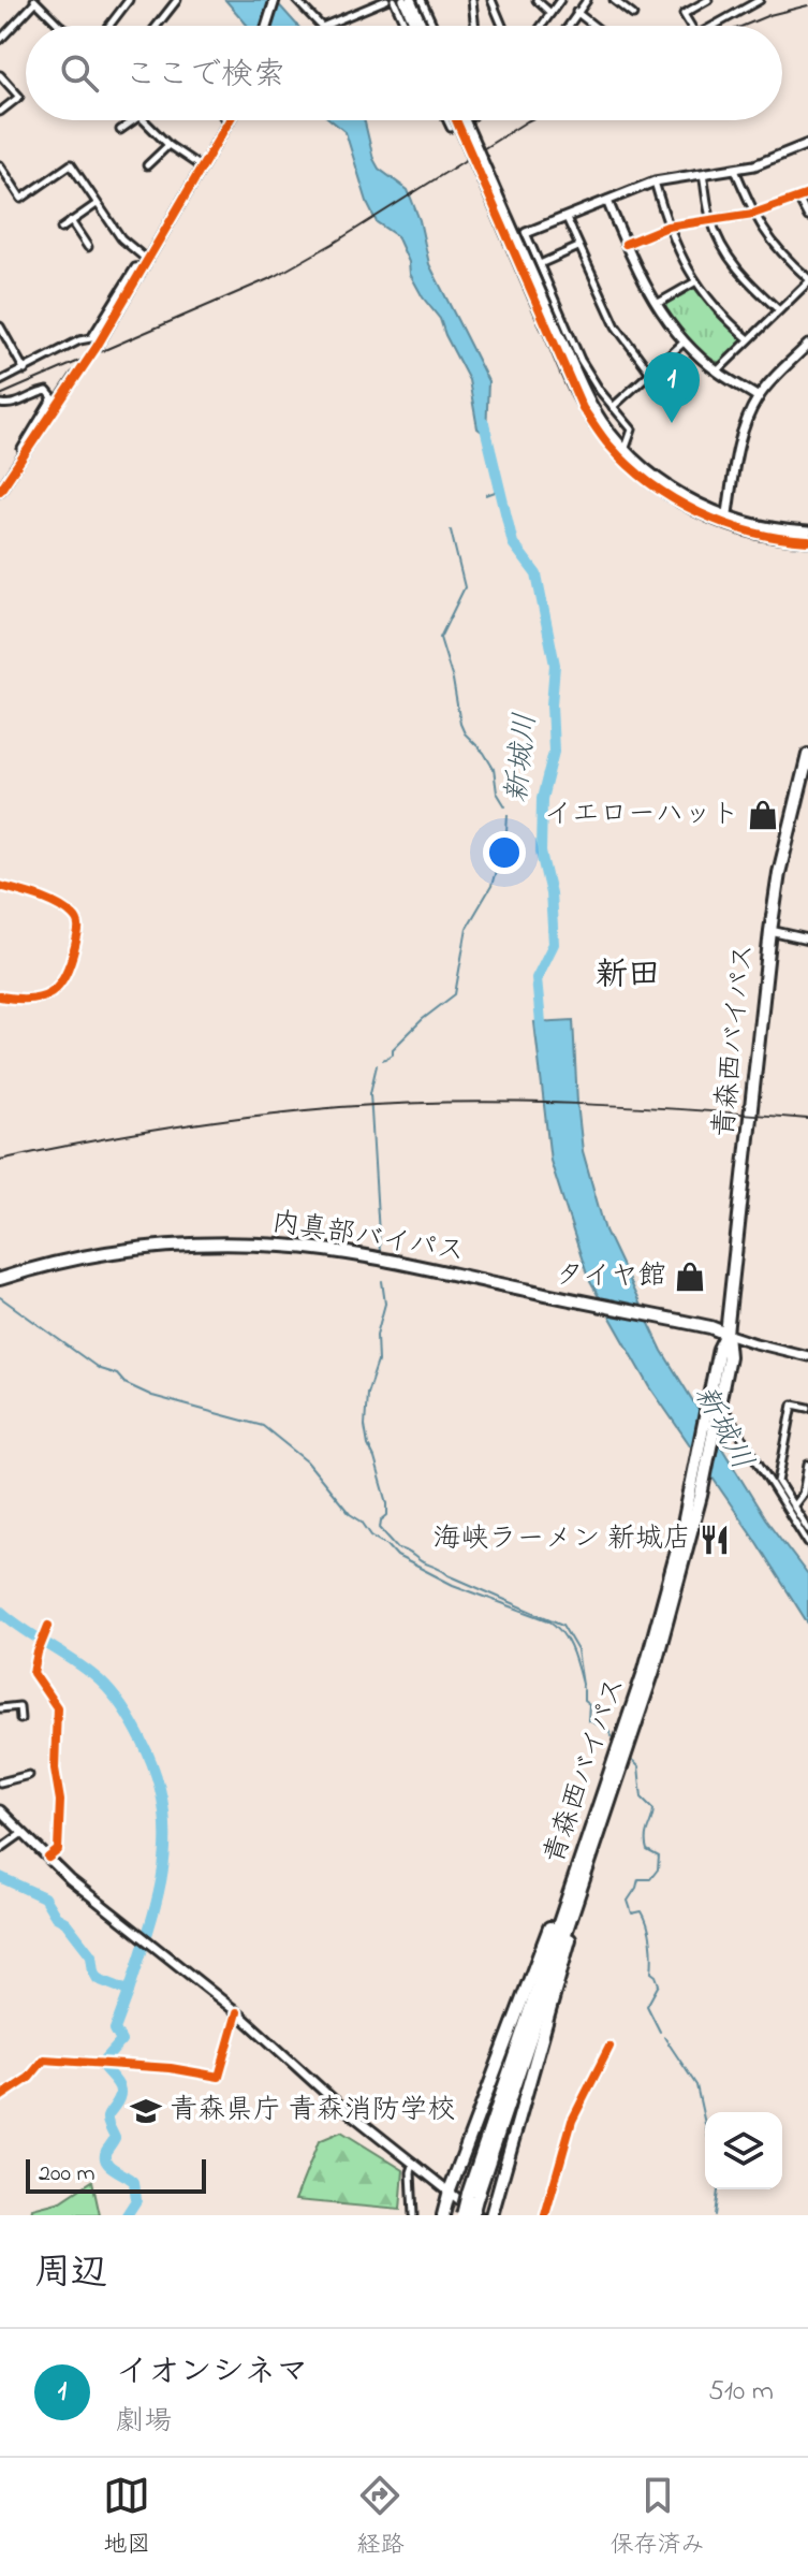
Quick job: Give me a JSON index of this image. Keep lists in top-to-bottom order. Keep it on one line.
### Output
{"streets":{"highway":["青森西バイパス","内真部バイパス"]},"crossings":[["青森西バイパス","内真部バイパス"]],"districts":["新田"],"water":["新城川"],"places":{"shop":["イエローハット","タイヤ館"],"restaurant":["海峡ラーメン 新城店"],"school or university":["青森県庁 青森消防学校"]},"scale_bar":"200 m","page":{"search":"ここで検索","pins":"1","scale":"200 m","heading":"周辺","list":[{"mark":"1","name":"イオンシネマ","note":"劇場","value":"510 m"}],"nav":["地図","経路","保存済み"]}}
